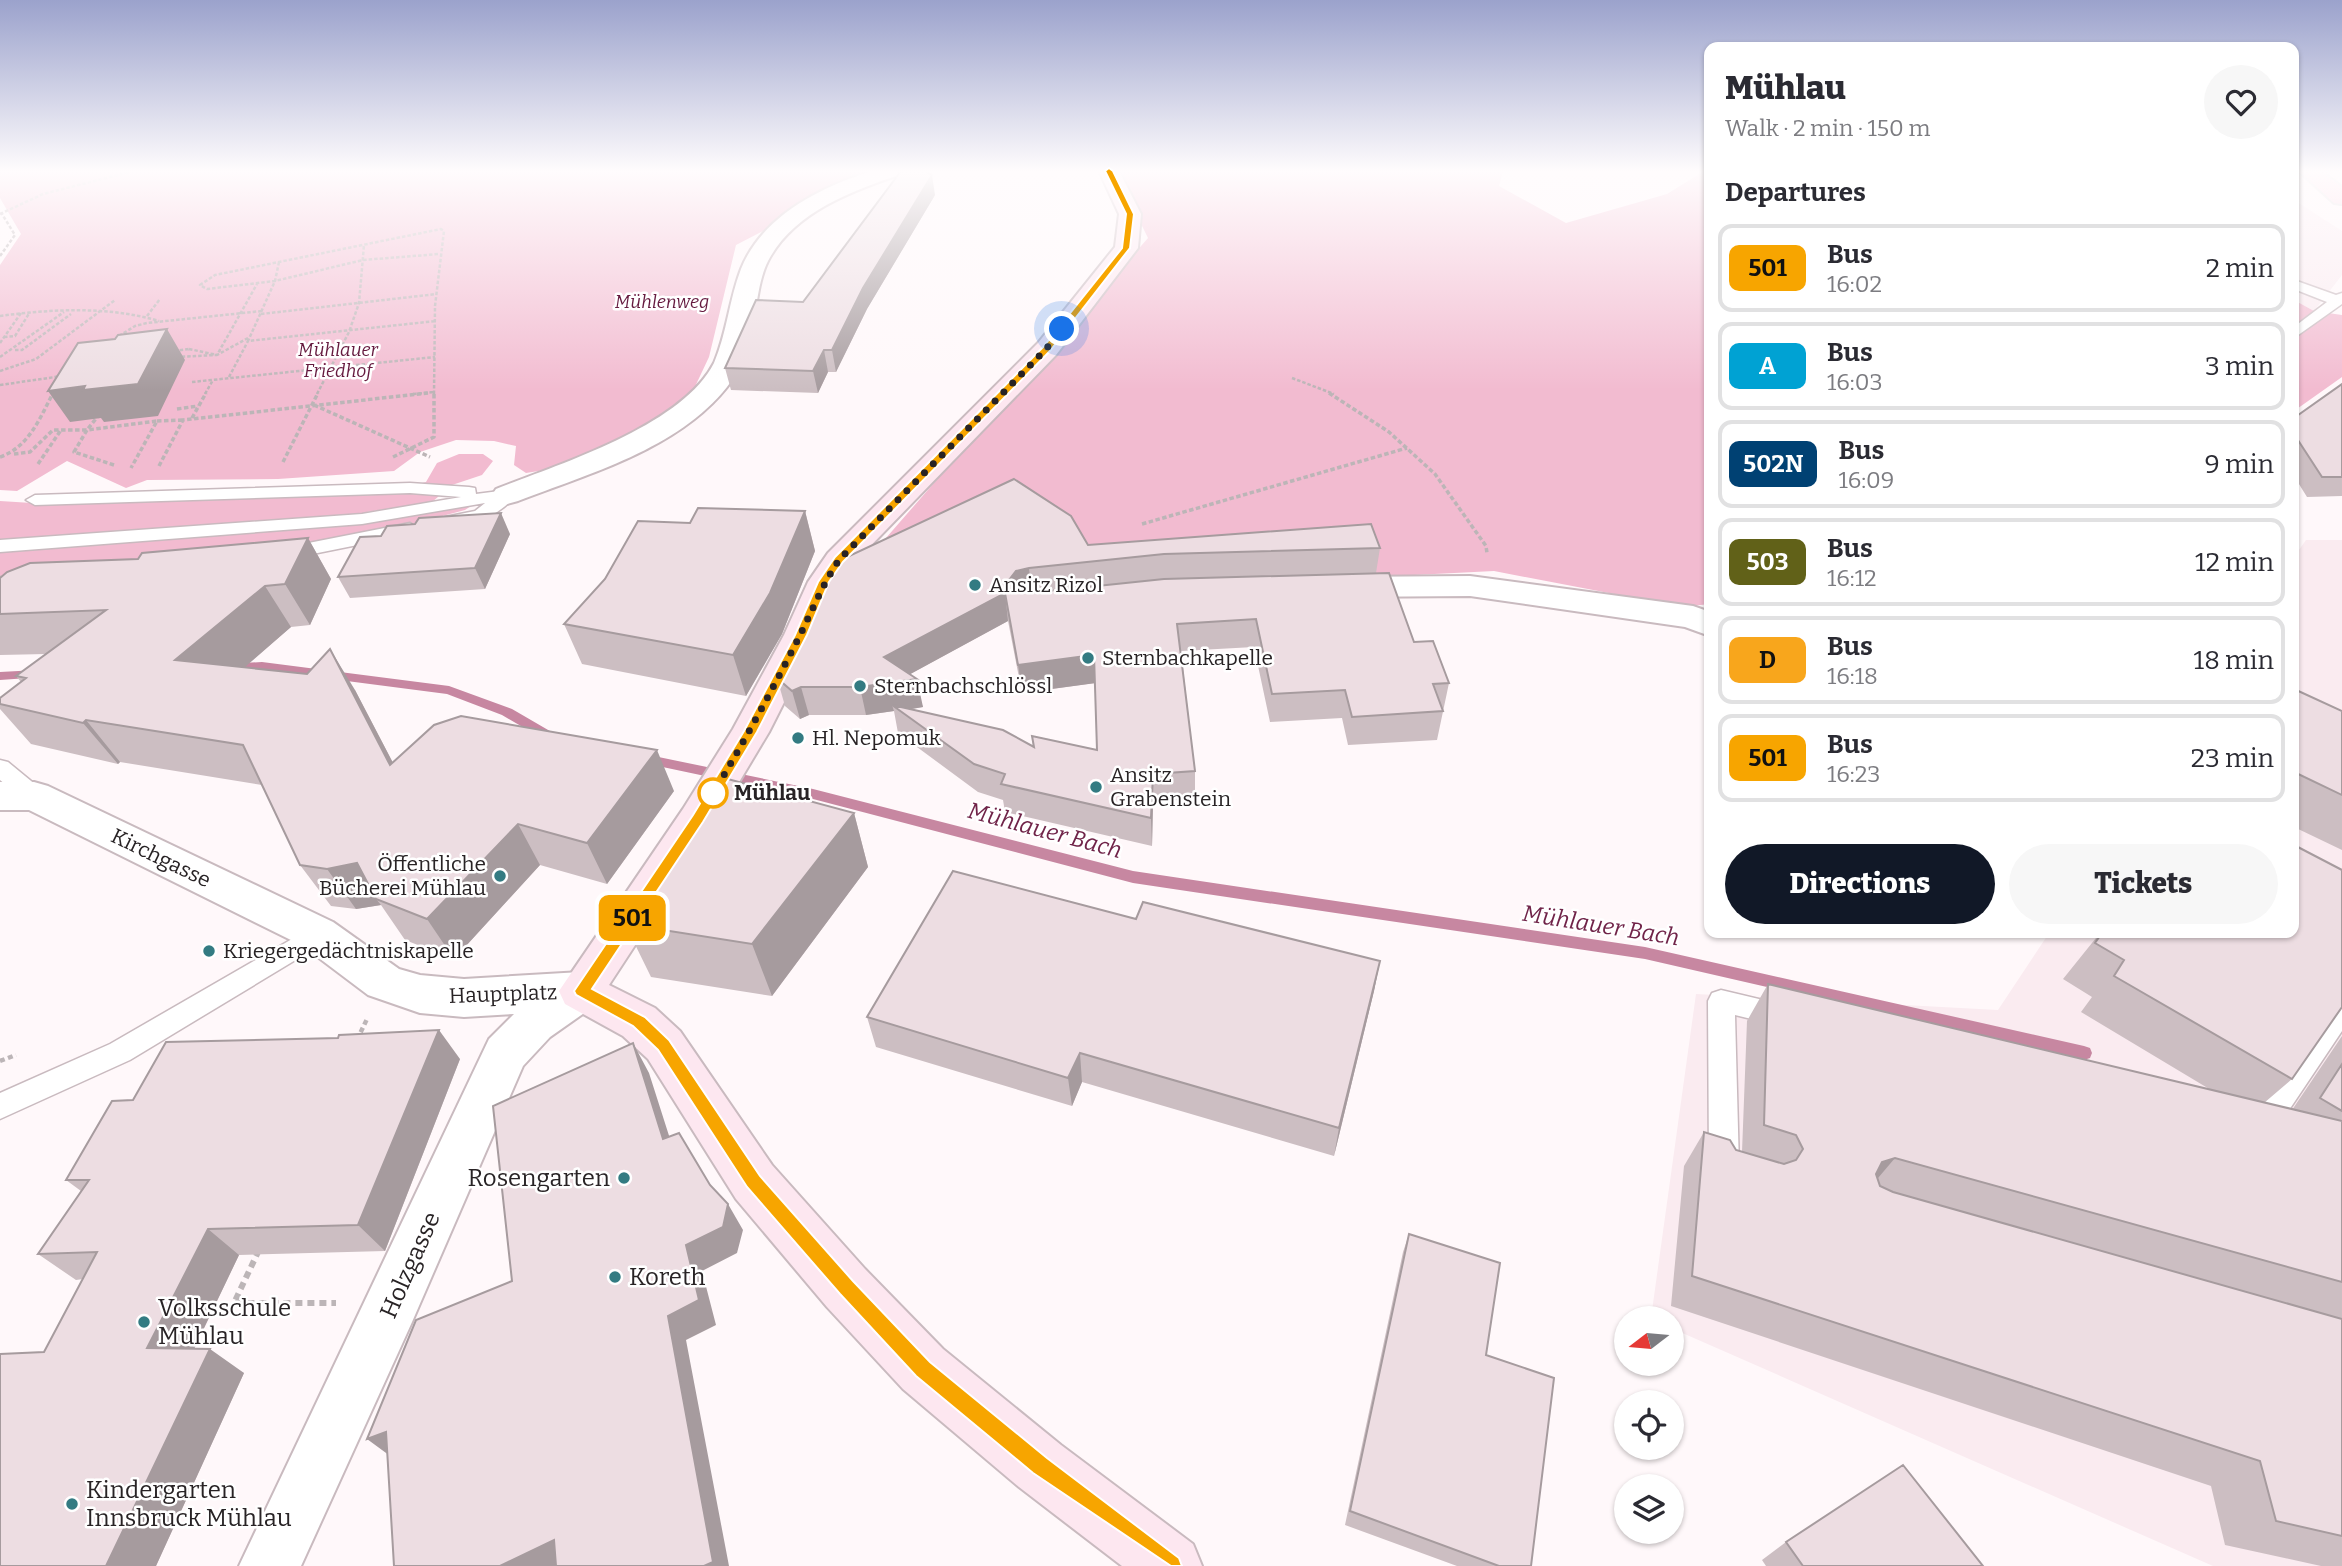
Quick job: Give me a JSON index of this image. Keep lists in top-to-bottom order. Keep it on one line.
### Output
{"streets":{"main road":["Hauptplatz"],"street":["Kirchgasse","Holzgasse"]},"crossings":[["Kirchgasse","Hauptplatz"],["Hauptplatz","Holzgasse"]],"water":["Mühlauer Bach"],"parks":["Mühlenweg","Mühlauer Friedhof"],"places":["Ansitz Rizol","Sternbachkapelle","Sternbachschlössl","Hl. Nepomuk","Ansitz Grabenstein","Mühlau","Öffentliche Bücherei Mühlau","Kriegergedächtniskapelle","Rosengarten","Koreth","Volksschule Mühlau","Kindergarten Innsbruck Mühlau"],"lines":["bus line 501"],"north":"left","page":{"on_map":"501","heading":[["Mühlau","Walk · 2 min · 150 m"],"Departures"],"list":[{"mark":"501","name":"Bus","note":"16:02","value":"2 min"},{"mark":"A","name":"Bus","note":"16:03","value":"3 min"},{"mark":"502N","name":"Bus","note":"16:09","value":"9 min"},{"mark":"503","name":"Bus","note":"16:12","value":"12 min"},{"mark":"D","name":"Bus","note":"16:18","value":"18 min"},{"mark":"501","name":"Bus","note":"16:23","value":"23 min"}],"buttons":["Directions","Tickets"]}}
